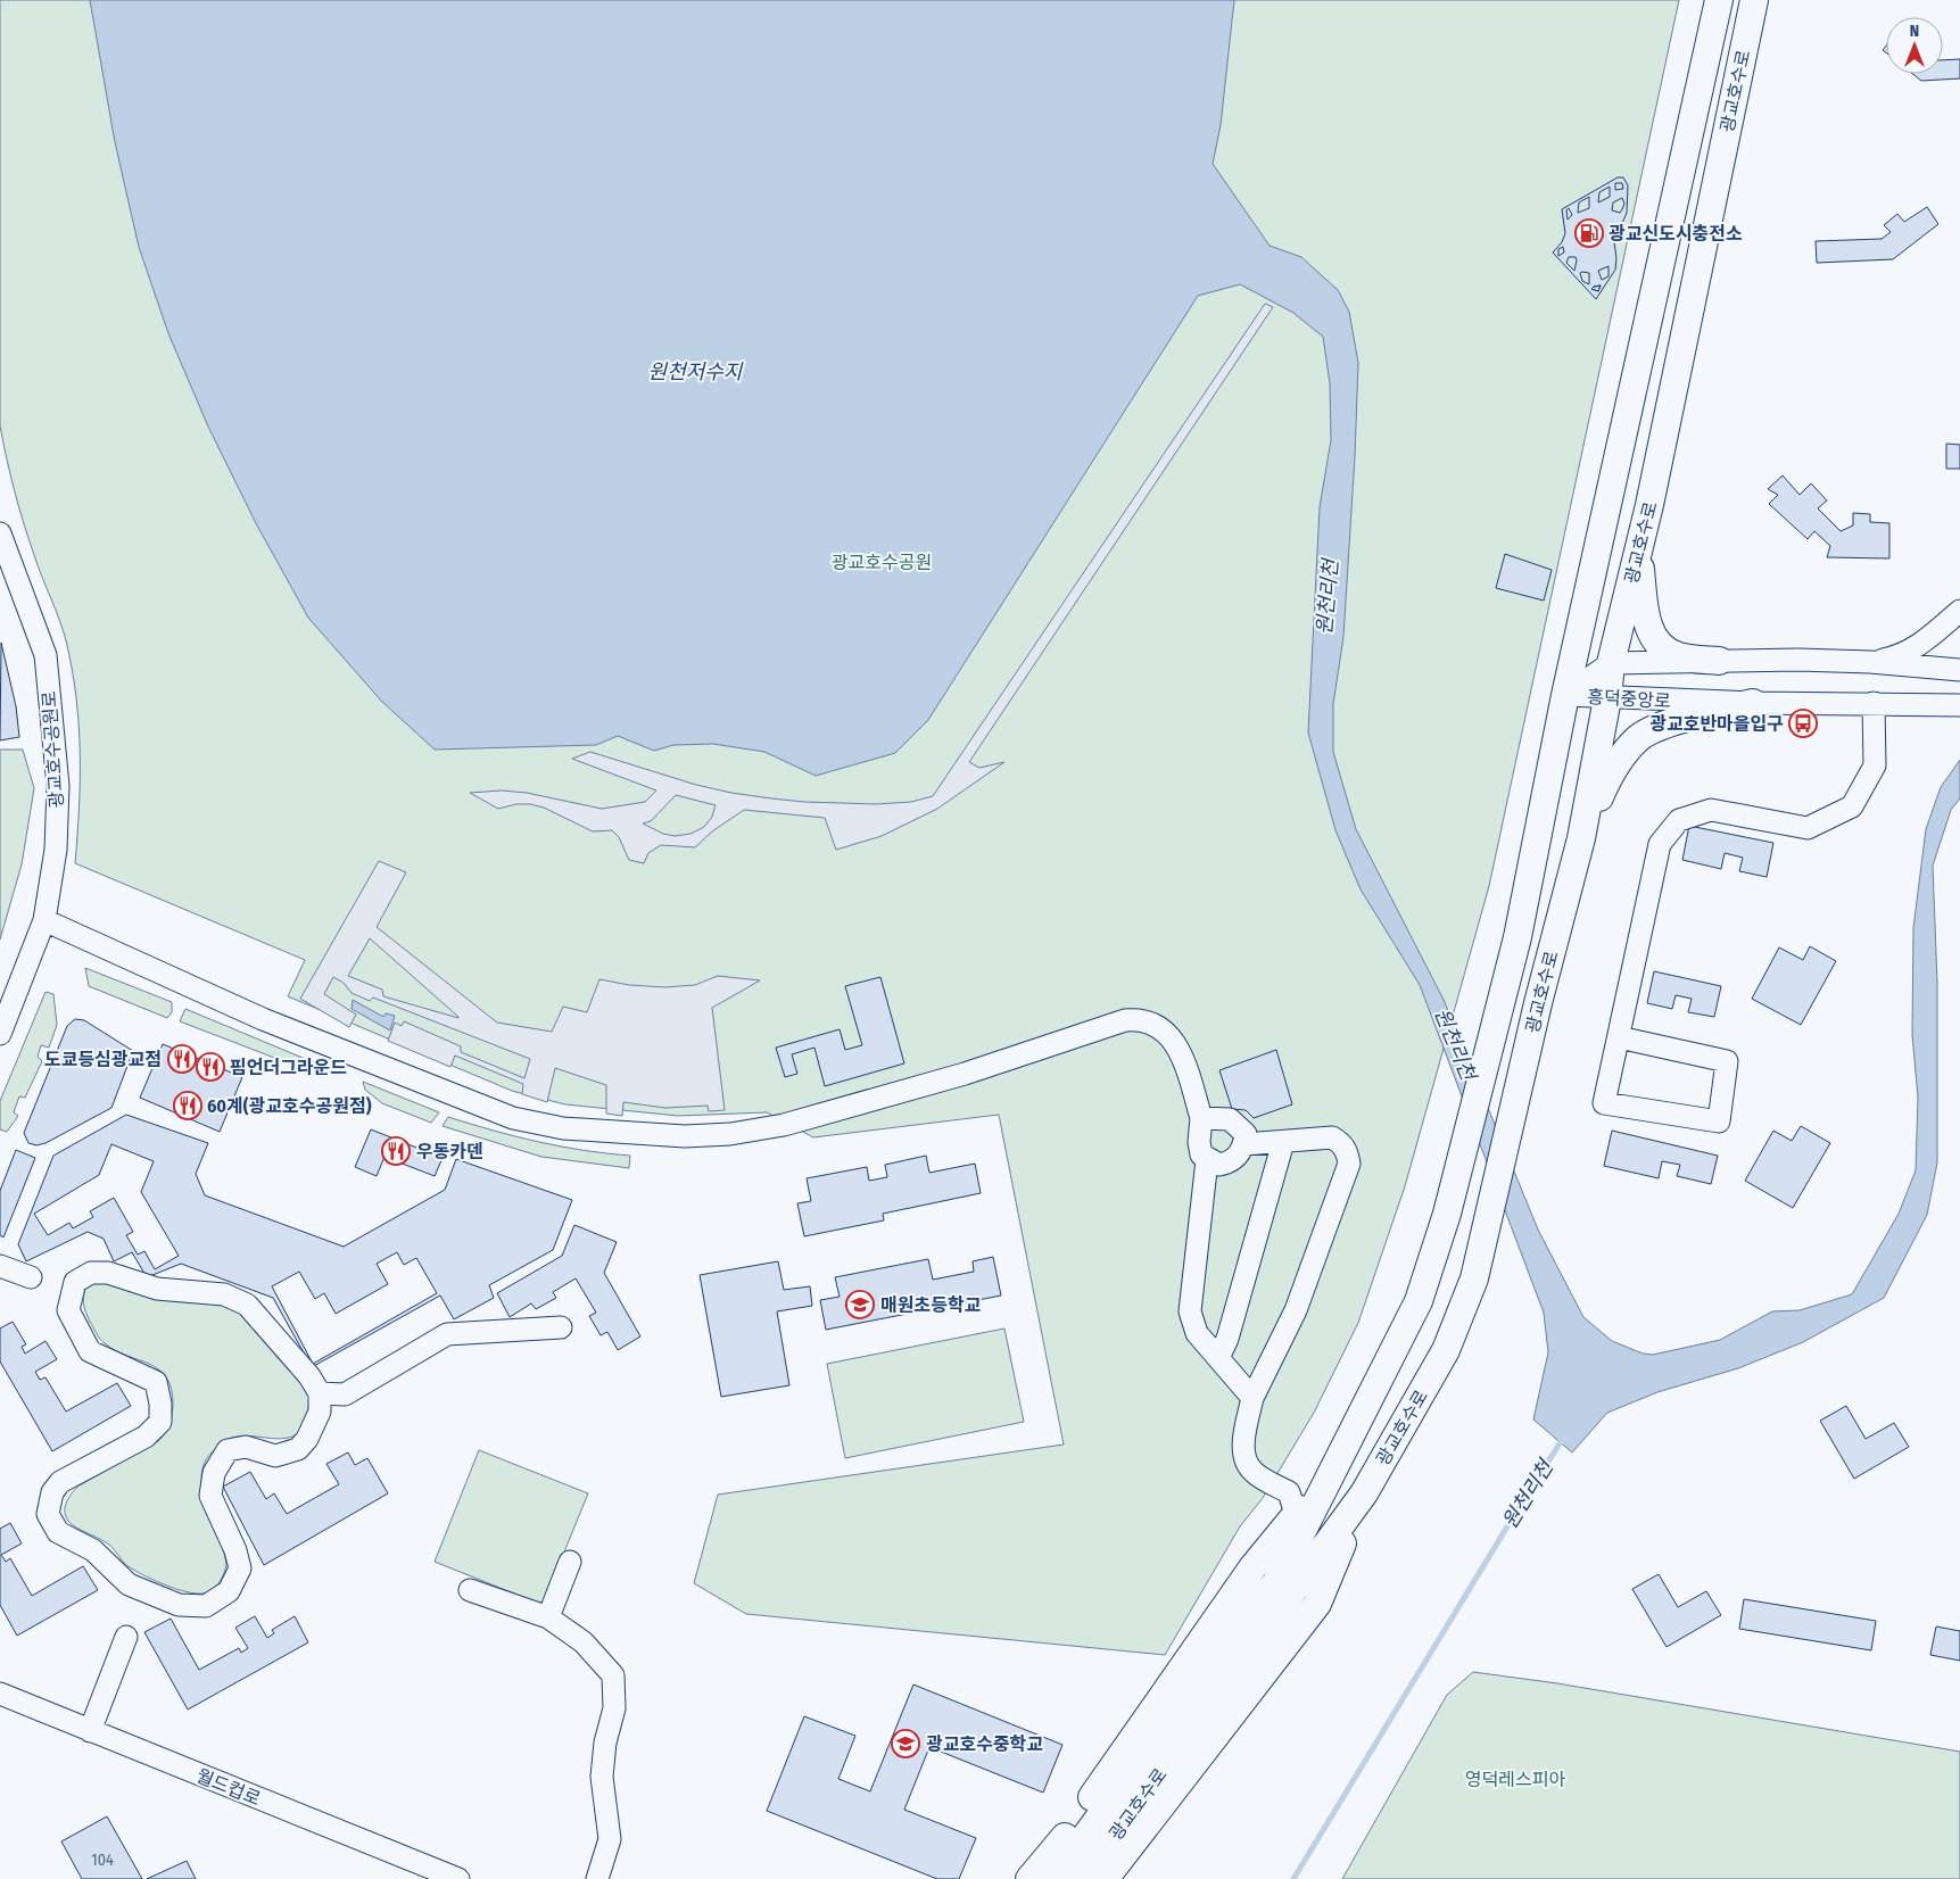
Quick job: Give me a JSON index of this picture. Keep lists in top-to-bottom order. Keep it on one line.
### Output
{"streets":{"main road":["광교호수로"],"street":["흥덕중앙로","광교호수공원로","월드컵로"]},"crossings":[["광교호수로","흥덕중앙로"]],"water":["원천저수지","원천리천"],"parks":["광교호수공원","영덕레스피아"],"places":{"fuel station":["광교신도시충전소"],"bus stop":["광교호반마을입구"],"restaurant":["도쿄등심광교점","핌언더그라운드","60계(광교호수공원점)","우동카덴"],"school or university":["매원초등학교","광교호수중학교"]},"house_numbers":["104"],"north":"top"}
